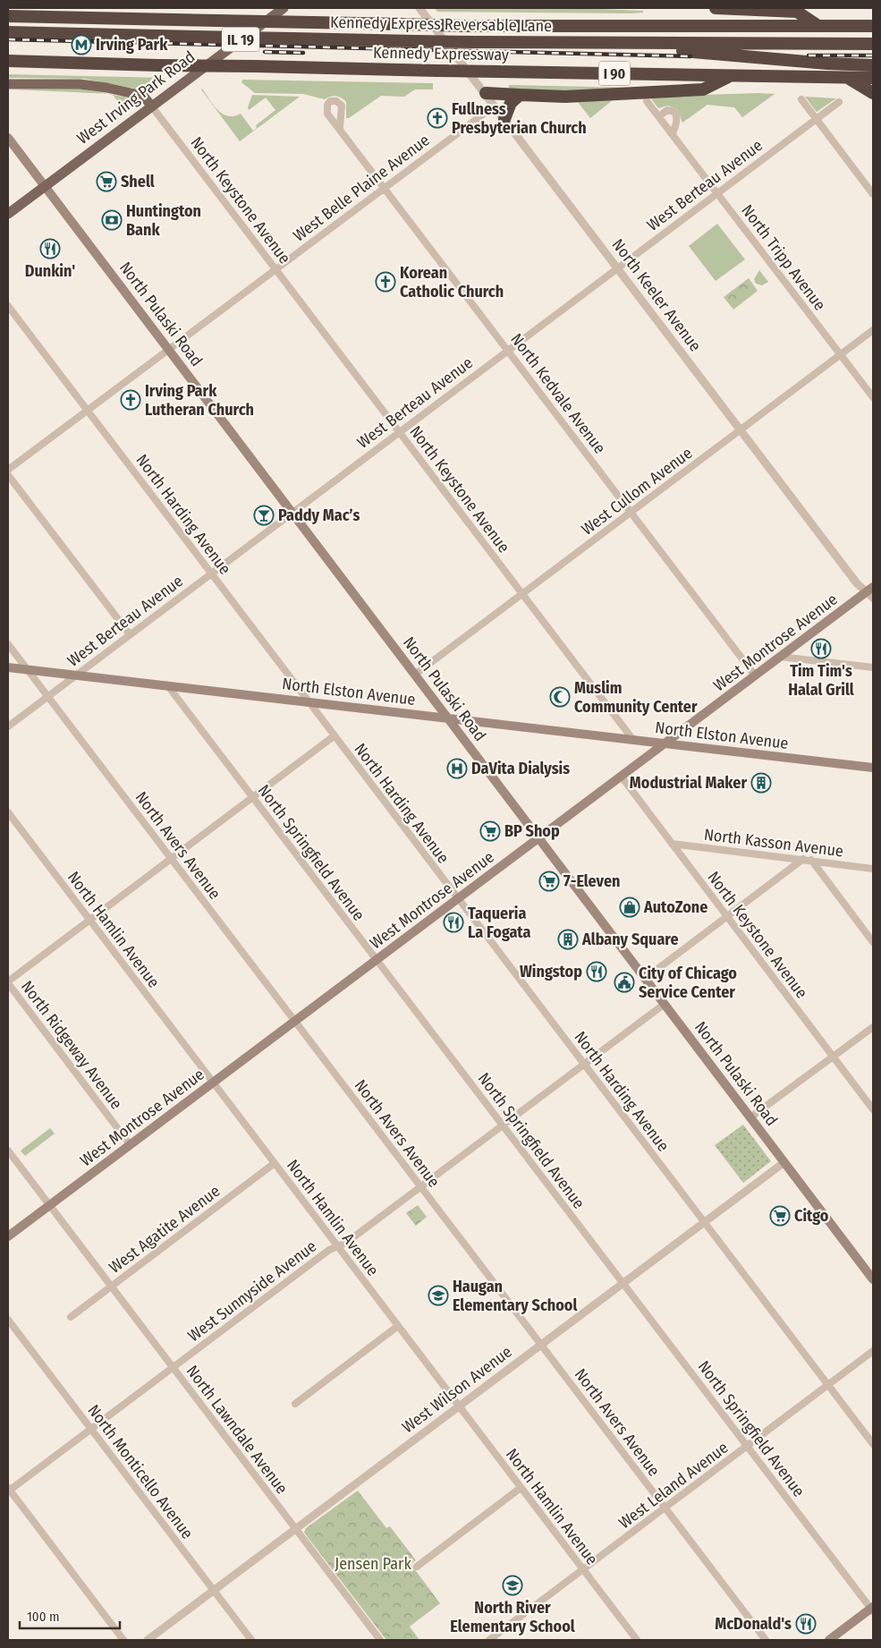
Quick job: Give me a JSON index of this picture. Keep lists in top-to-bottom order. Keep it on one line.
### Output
{"streets":{"highway":["Kennedy Express Reversable Lane","Kennedy Expressway","I 90"],"main road":["IL 19","West Irving Park Road","North Pulaski Road","West Montrose Avenue","North Elston Avenue"],"street":["West Berteau Avenue","West Belle Plaine Avenue","North Keystone Avenue","North Tripp Avenue","North Keeler Avenue","North Kedvale Avenue","West Cullom Avenue","North Harding Avenue","North Kasson Avenue","North Avers Avenue","North Springfield Avenue","North Hamlin Avenue","North Ridgeway Avenue","West Agatite Avenue","West Sunnyside Avenue","West Wilson Avenue","North Lawndale Avenue","North Monticello Avenue","West Leland Avenue"]},"crossings":[["Kennedy Express Reversable Lane","I 90"],["West Irving Park Road","North Keystone Avenue"],["West Irving Park Road","North Pulaski Road"],["West Berteau Avenue","North Keystone Avenue"],["West Berteau Avenue","North Tripp Avenue"],["West Berteau Avenue","North Keeler Avenue"],["West Berteau Avenue","North Pulaski Road"],["West Berteau Avenue","North Kedvale Avenue"],["West Berteau Avenue","North Harding Avenue"],["West Berteau Avenue","North Elston Avenue"],["West Berteau Avenue","North Avers Avenue"],["West Belle Plaine Avenue","North Keystone Avenue"],["West Belle Plaine Avenue","North Keeler Avenue"],["West Belle Plaine Avenue","North Pulaski Road"],["West Belle Plaine Avenue","North Kedvale Avenue"],["West Belle Plaine Avenue","North Harding Avenue"],["North Keystone Avenue","West Cullom Avenue"],["North Keystone Avenue","West Montrose Avenue"],["North Keystone Avenue","North Elston Avenue"],["North Keystone Avenue","North Kasson Avenue"],["North Tripp Avenue","West Cullom Avenue"],["North Keeler Avenue","West Cullom Avenue"],["North Keeler Avenue","West Montrose Avenue"],["North Pulaski Road","West Cullom Avenue"],["North Pulaski Road","West Montrose Avenue"],["North Pulaski Road","North Elston Avenue"],["North Pulaski Road","West Sunnyside Avenue"],["North Pulaski Road","West Wilson Avenue"],["North Kedvale Avenue","West Cullom Avenue"],["North Kedvale Avenue","West Montrose Avenue"],["North Harding Avenue","West Montrose Avenue"],["North Harding Avenue","North Elston Avenue"],["North Harding Avenue","West Sunnyside Avenue"],["North Harding Avenue","West Wilson Avenue"],["North Harding Avenue","West Leland Avenue"],["West Montrose Avenue","North Elston Avenue"],["West Montrose Avenue","North Avers Avenue"],["West Montrose Avenue","North Springfield Avenue"],["West Montrose Avenue","North Hamlin Avenue"],["West Montrose Avenue","North Ridgeway Avenue"],["West Montrose Avenue","North Lawndale Avenue"],["North Elston Avenue","North Avers Avenue"],["North Elston Avenue","North Springfield Avenue"],["North Avers Avenue","West Sunnyside Avenue"],["North Avers Avenue","West Wilson Avenue"],["North Avers Avenue","West Leland Avenue"],["North Springfield Avenue","West Sunnyside Avenue"],["North Springfield Avenue","West Wilson Avenue"],["North Springfield Avenue","West Leland Avenue"],["North Hamlin Avenue","West Agatite Avenue"],["North Hamlin Avenue","West Sunnyside Avenue"],["North Hamlin Avenue","West Wilson Avenue"],["North Hamlin Avenue","West Leland Avenue"],["West Agatite Avenue","North Lawndale Avenue"],["West Sunnyside Avenue","North Lawndale Avenue"],["West Sunnyside Avenue","North Monticello Avenue"],["West Wilson Avenue","North Lawndale Avenue"],["West Wilson Avenue","North Monticello Avenue"]],"parks":["Jensen Park"],"places":{"metro station":["Irving Park"],"church":["Fullness Presbyterian Church","Korean Catholic Church","Irving Park Lutheran Church"],"supermarket":["Shell","BP Shop","7-Eleven","Citgo"],"bank":["Huntington Bank"],"restaurant":["Dunkin'","Tim Tim's Halal Grill","Taqueria La Fogata","Wingstop","McDonald's"],"bar":["Paddy Mac’s"],"mosque":["Muslim Community Center"],"hospital":["DaVita Dialysis"],"building":["Modustrial Maker","Albany Square"],"shop":["AutoZone"],"public building":["City of Chicago Service Center"],"school or university":["Haugan Elementary School","North River Elementary School"]},"scale_bar":"100 m"}
